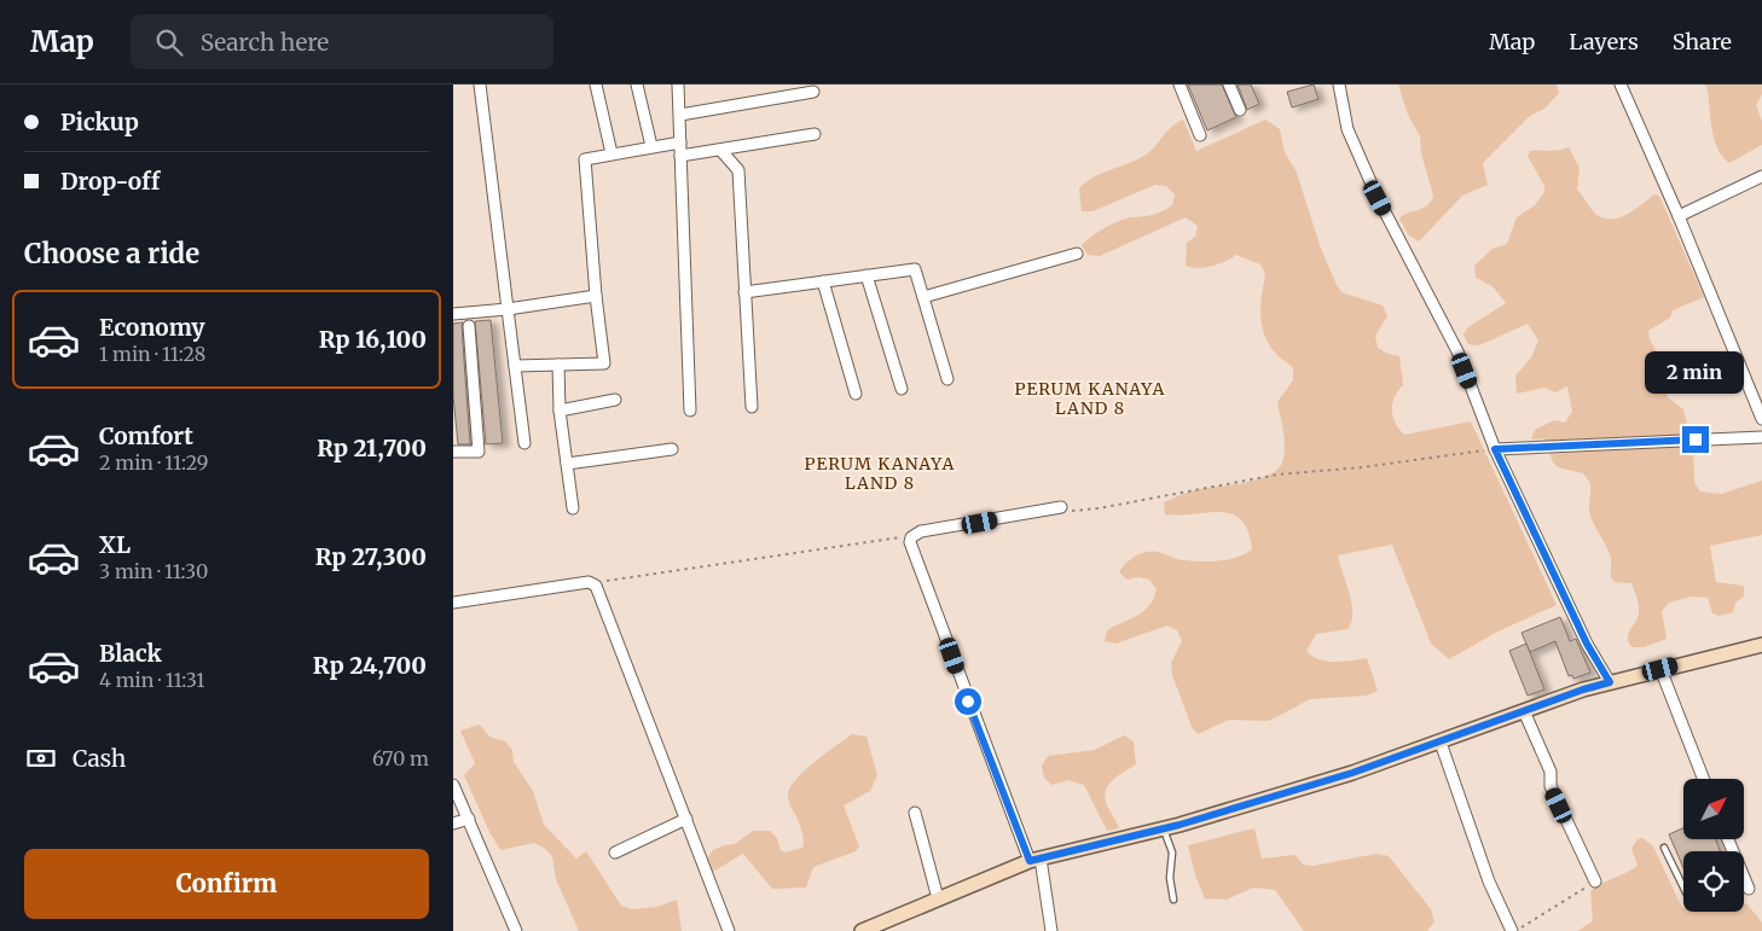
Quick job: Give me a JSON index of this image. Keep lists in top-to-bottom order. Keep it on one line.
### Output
{"districts":["PERUM KANAYA LAND 8","PERUM KANAYA LAND 8"],"north":"top right","page":{"header":"Map","search":"Search here","nav":["Map","Layers","Share"],"banner":["Pickup","Drop-off"],"heading":"Choose a ride","list":[{"name":"Economy","note":"1 min · 11:28","value":"Rp 16,100"},{"name":"Comfort","note":"2 min · 11:29","value":"Rp 21,700"},{"name":"XL","note":"3 min · 11:30","value":"Rp 27,300"},{"name":"Black","note":"4 min · 11:31","value":"Rp 24,700"}],"bubble":"2 min","pay":["Cash","670 m"],"buttons":"Confirm"}}
